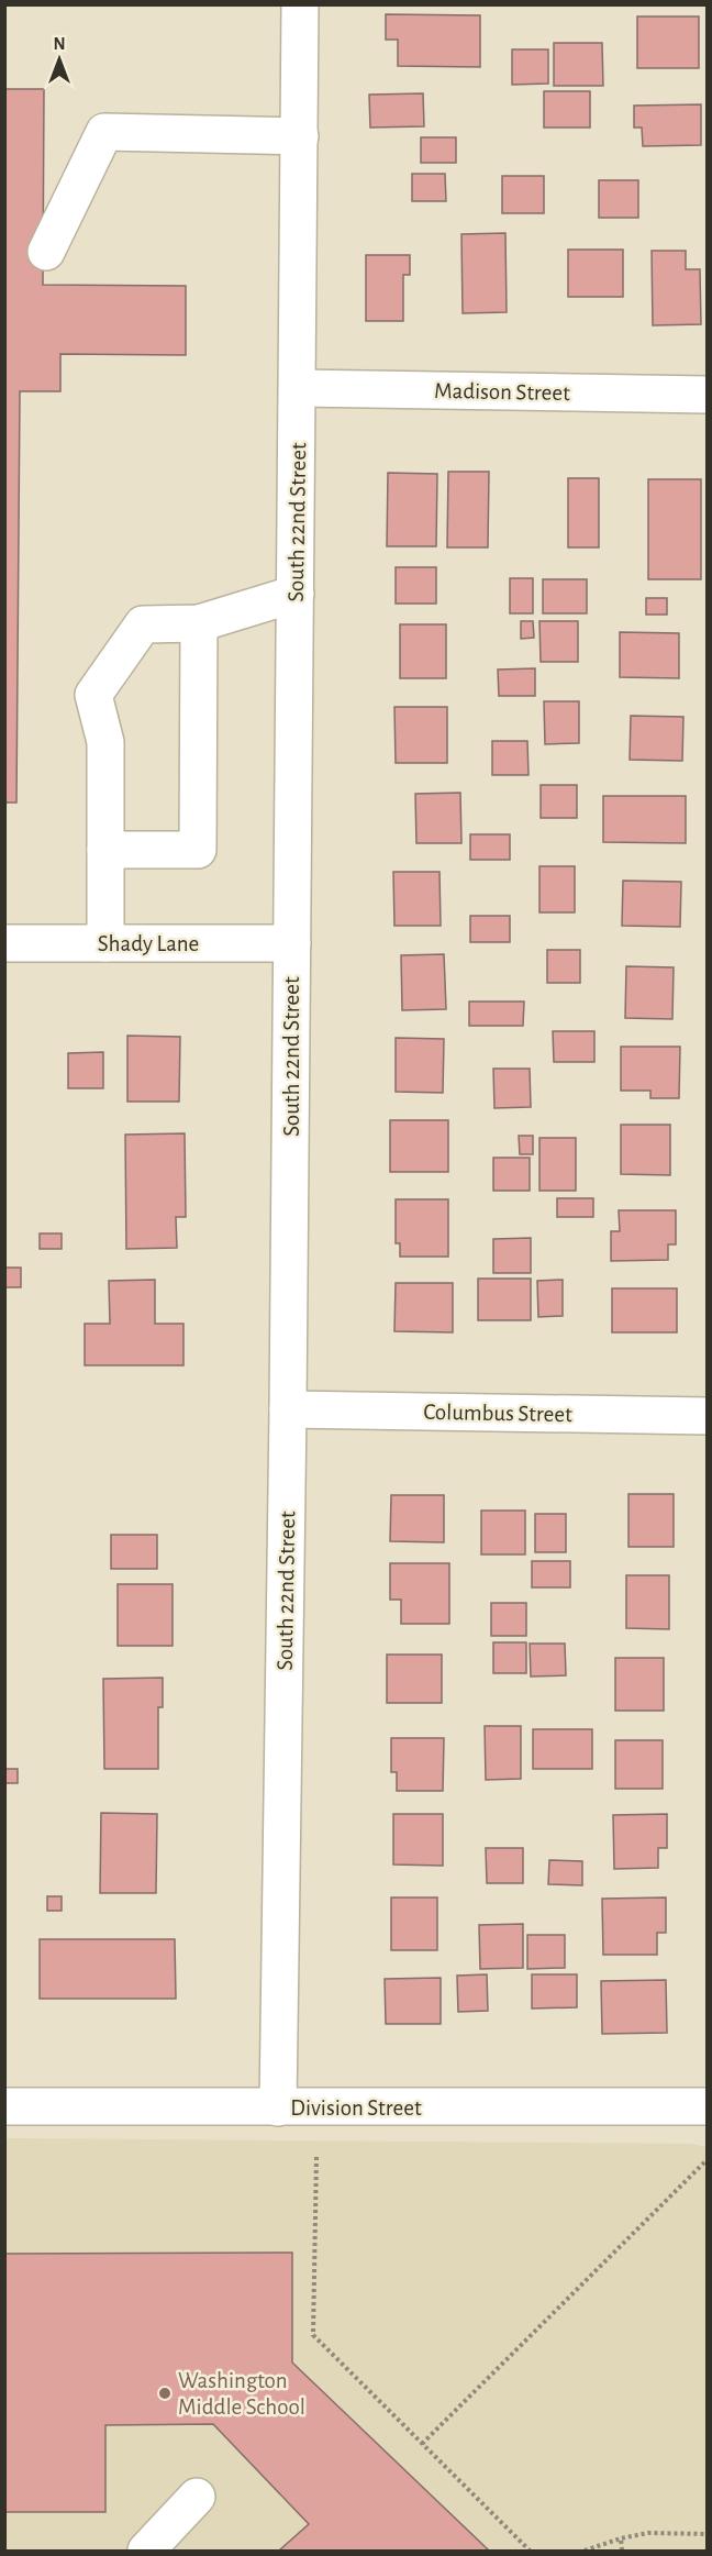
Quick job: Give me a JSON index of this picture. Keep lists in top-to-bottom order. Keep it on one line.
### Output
{"streets":{"street":["Madison Street","South 22nd Street","Shady Lane","Columbus Street","Division Street"]},"crossings":[["Madison Street","South 22nd Street"],["South 22nd Street","Shady Lane"],["South 22nd Street","Columbus Street"],["South 22nd Street","Division Street"]],"places":["Washington Middle School"],"north":"top"}
